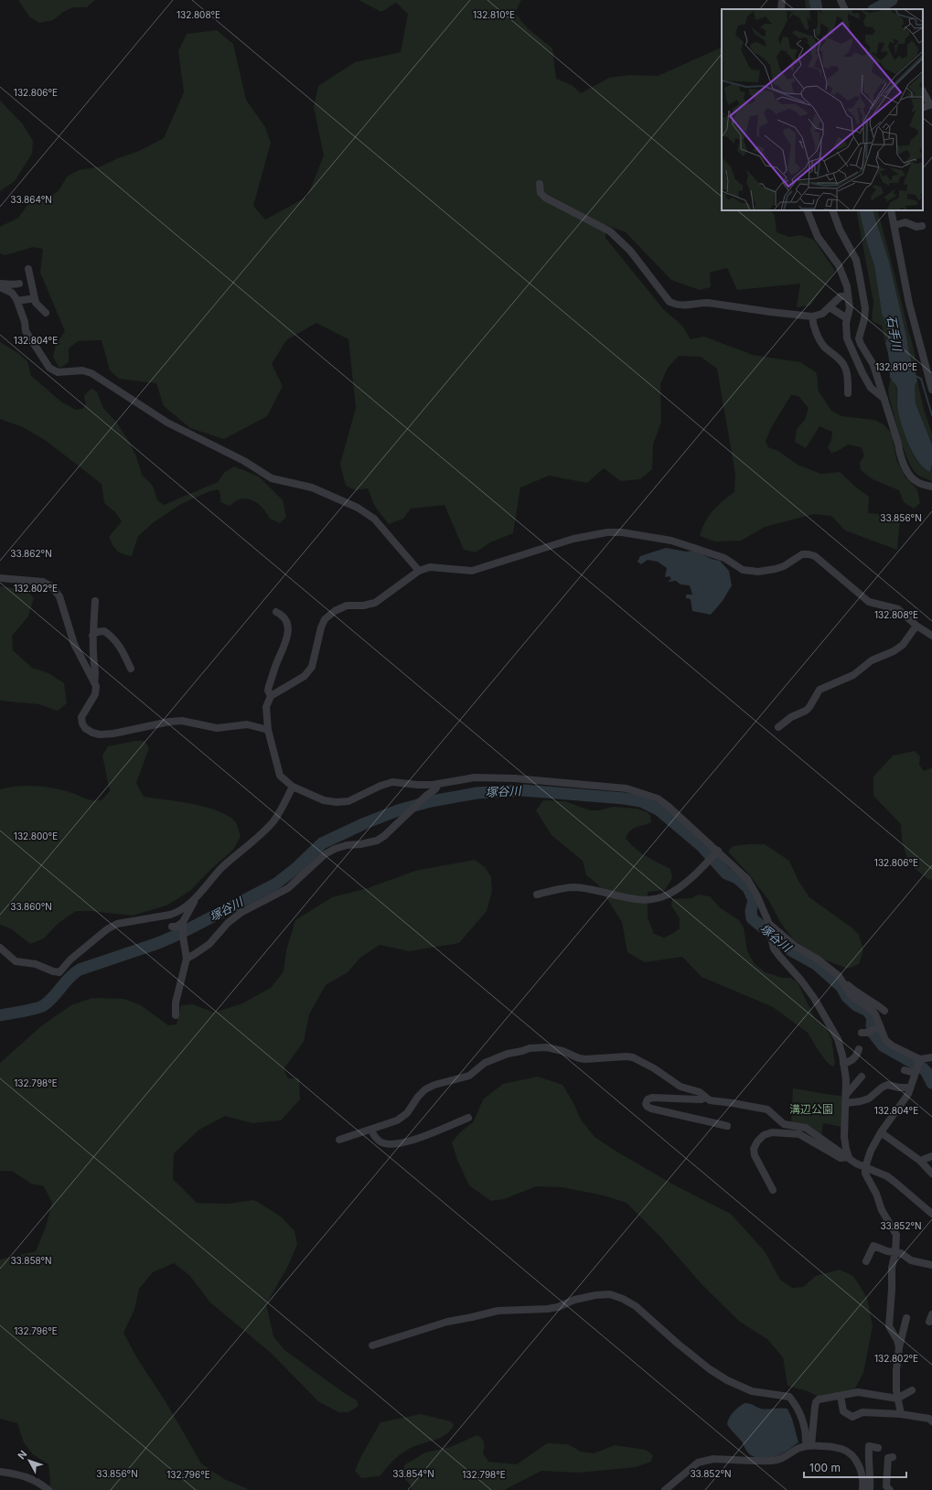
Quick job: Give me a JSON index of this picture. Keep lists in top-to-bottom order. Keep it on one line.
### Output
{"water":["石手川","塚谷川"],"parks":["溝辺公園"],"scale_bar":"100 m","north":"top left","coordinates":["132.808°E","132.810°E","132.806°E","33.864°N","132.804°E","33.856°N","33.862°N","132.802°E","132.800°E","33.860°N","132.798°E","33.852°N","33.858°N","132.796°E","33.854°N"]}
